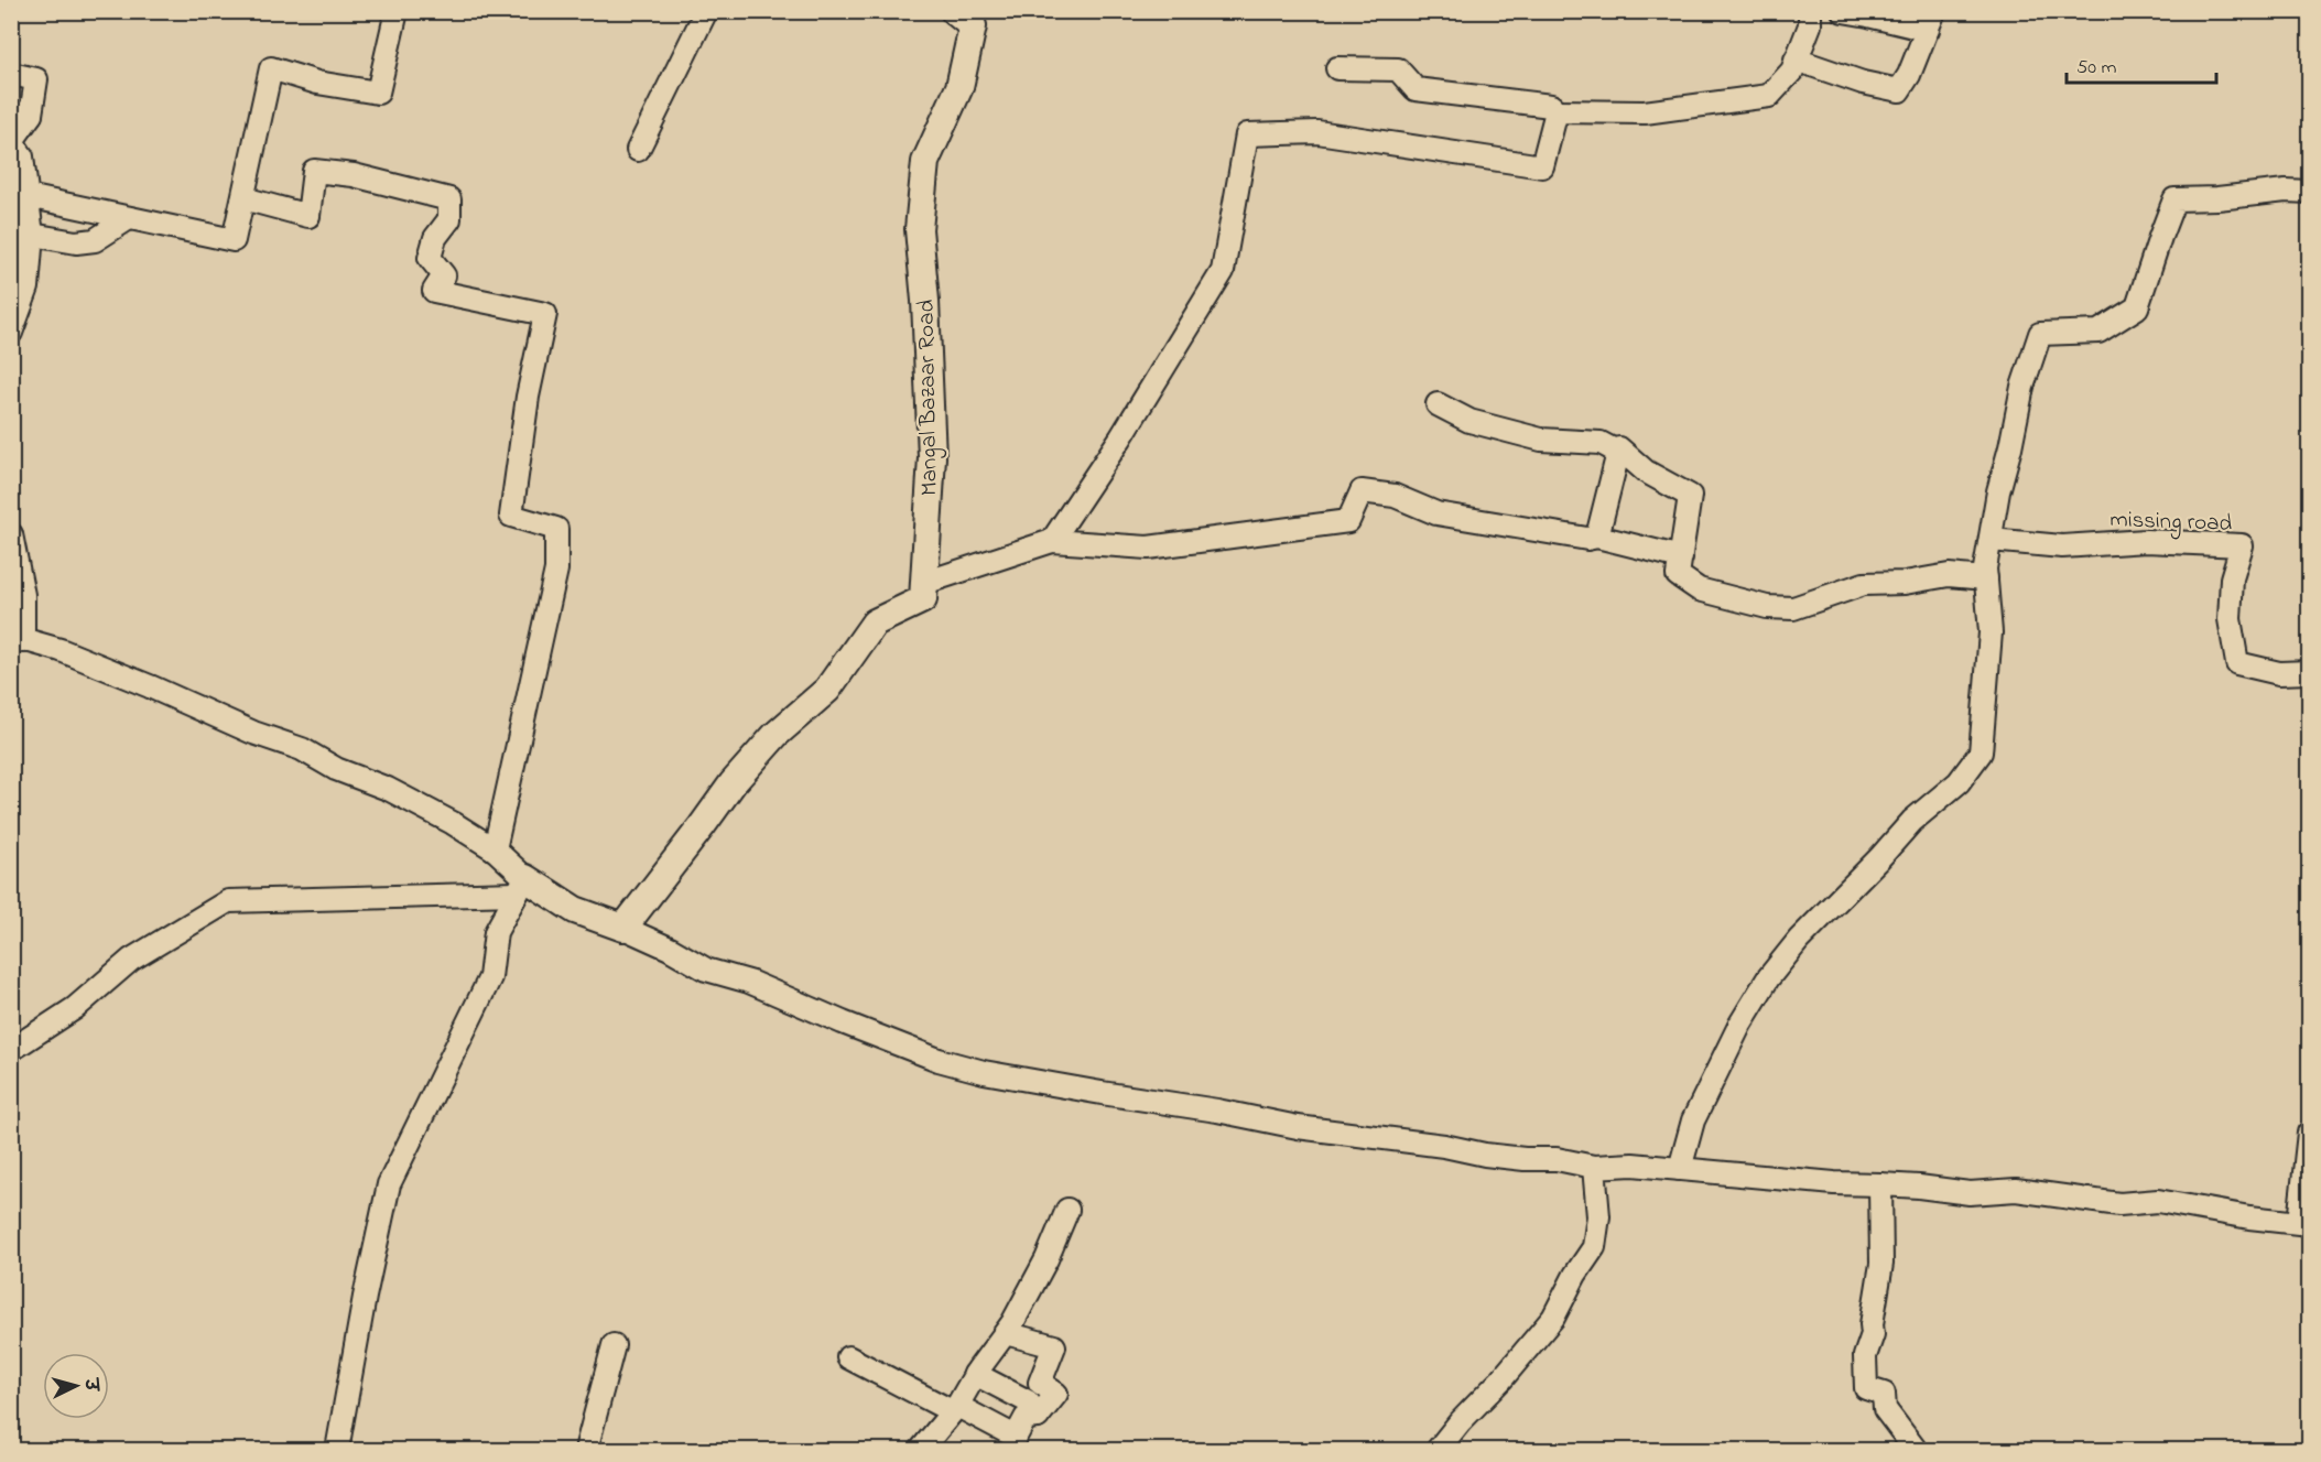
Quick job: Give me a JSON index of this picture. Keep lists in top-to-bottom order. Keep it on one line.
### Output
{"streets":{"street":["Mangal Bazaar Road","missing road"]},"scale_bar":"50 m","north":"right"}
